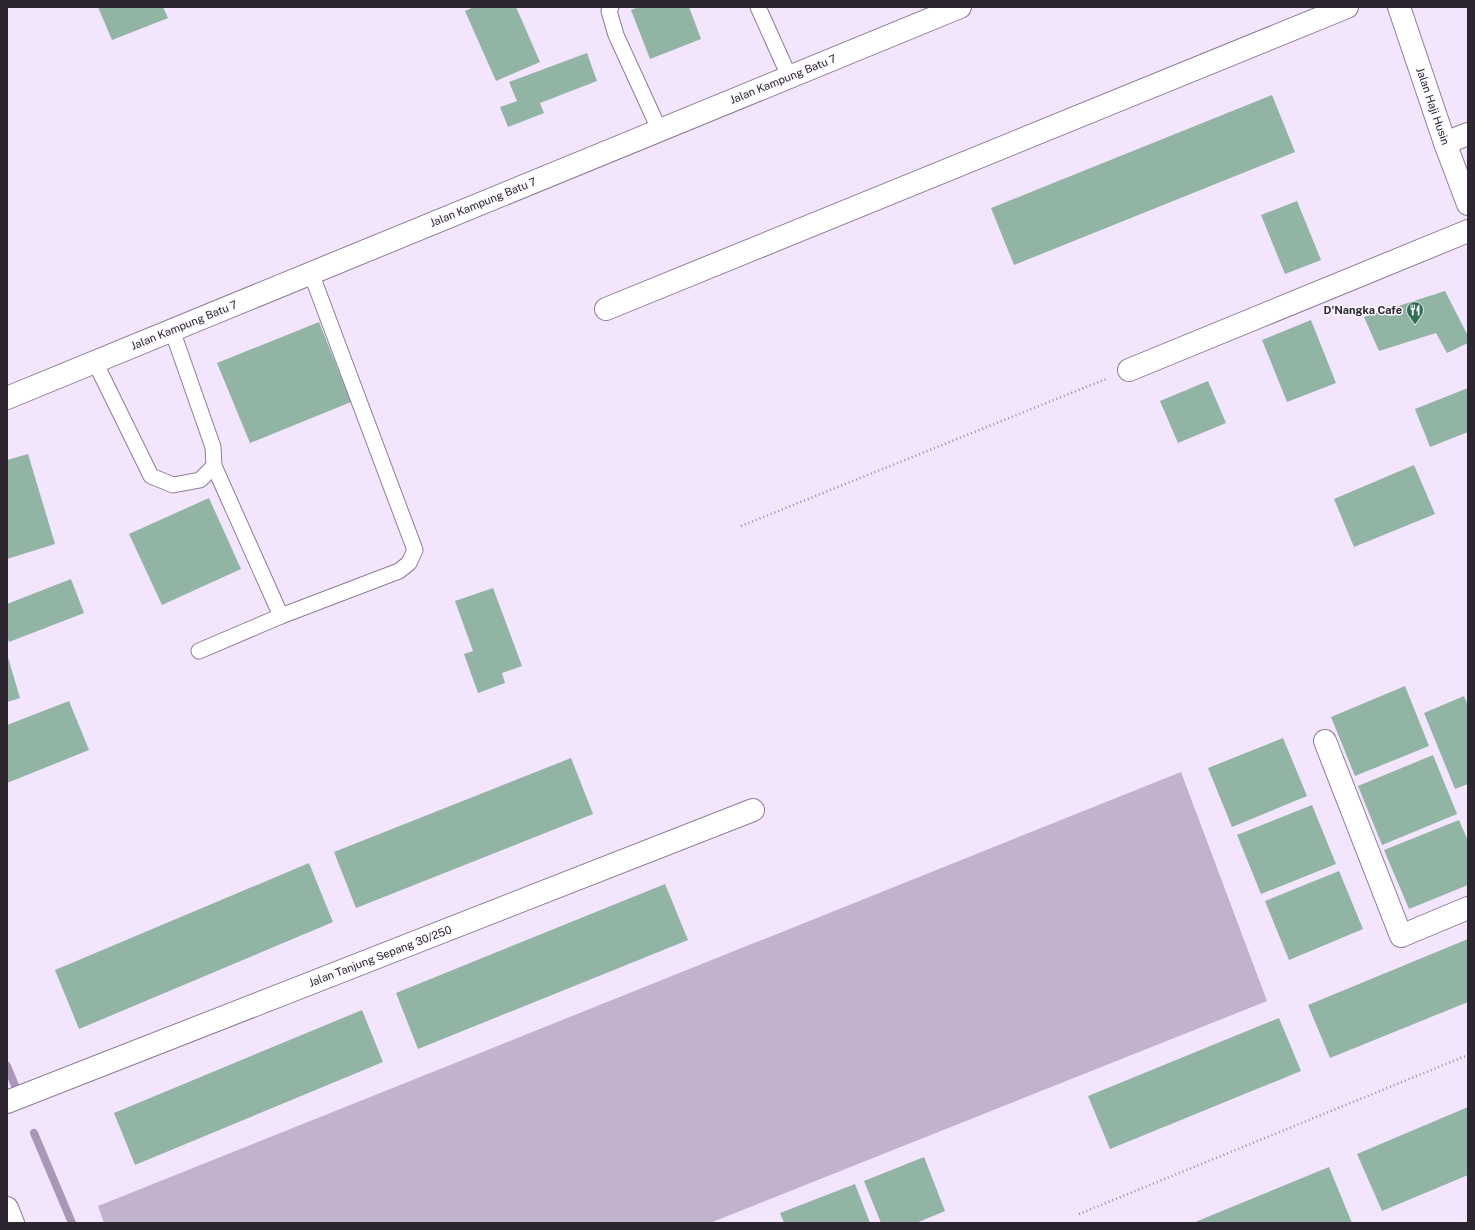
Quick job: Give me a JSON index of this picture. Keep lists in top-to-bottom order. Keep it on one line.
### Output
{"streets":{"street":["Jalan Kampung Batu 7","Jalan Haji Husin","Jalan Tanjung Sepang 30/250"]},"places":{"restaurant":["D'Nangka Cafe"]}}
